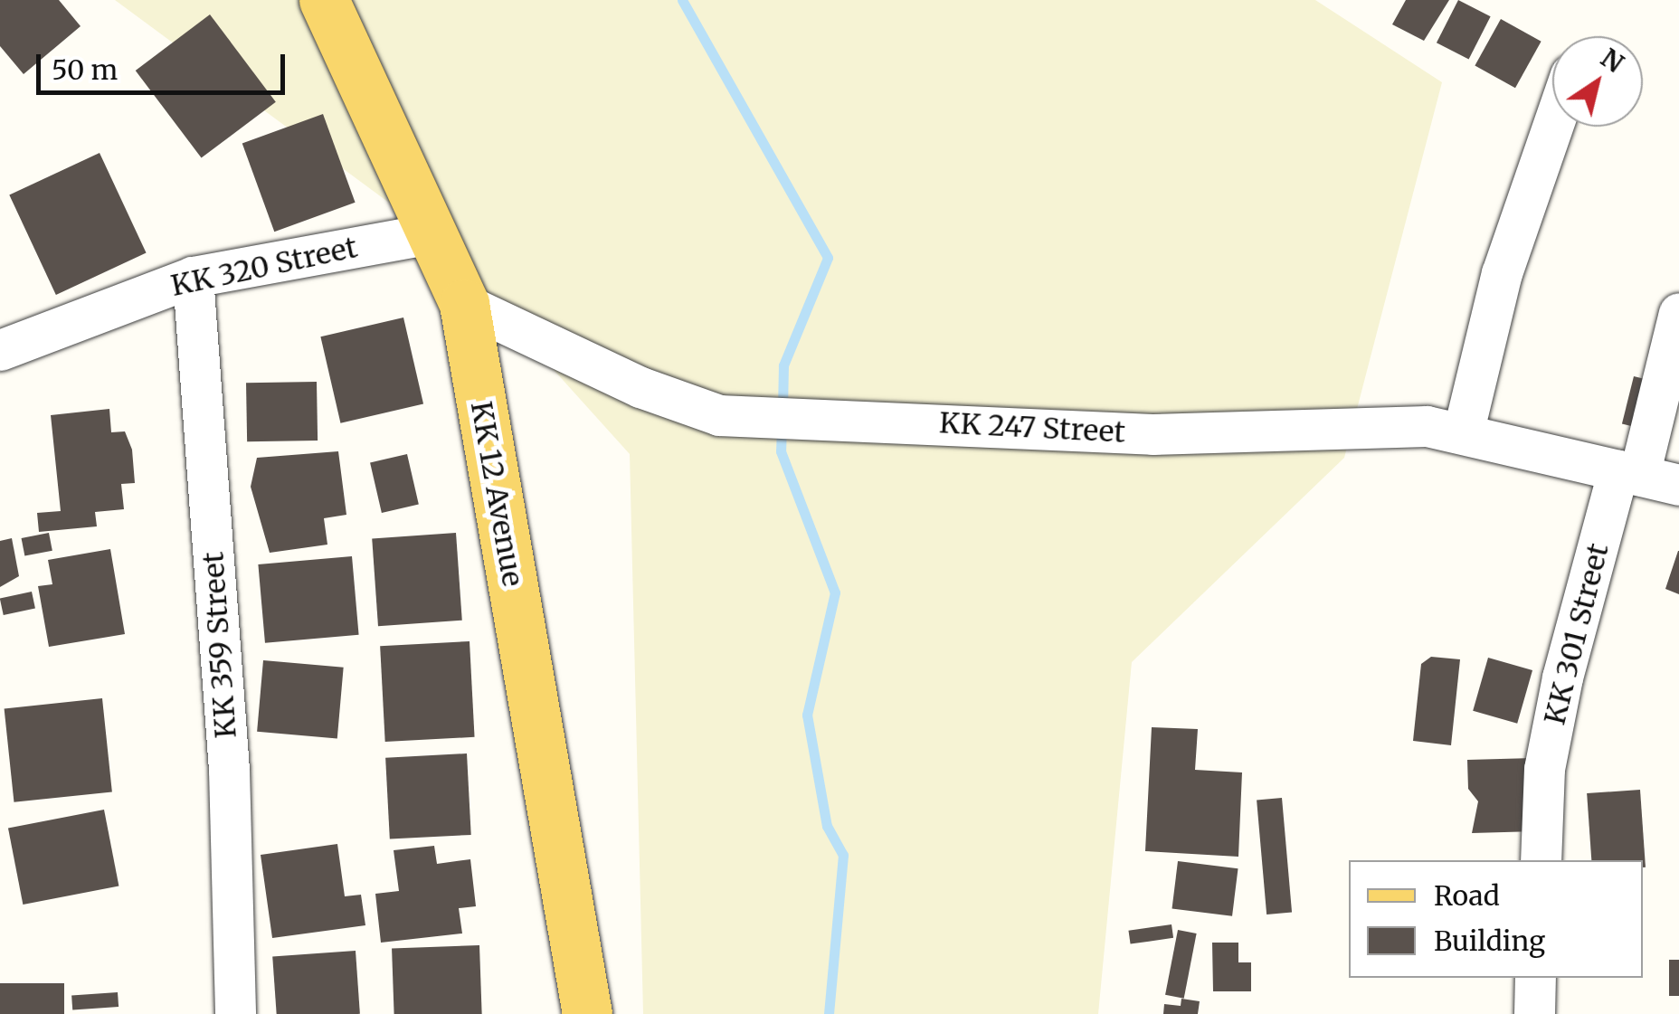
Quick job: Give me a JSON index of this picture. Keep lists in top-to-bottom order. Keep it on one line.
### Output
{"streets":{"main road":["KK 12 Avenue"],"street":["KK 320 Street","KK 247 Street","KK 301 Street","KK 359 Street"]},"crossings":[["KK 320 Street","KK 12 Avenue"],["KK 320 Street","KK 359 Street"],["KK 247 Street","KK 12 Avenue"],["KK 247 Street","KK 301 Street"]],"legend":["Road","Building"],"scale_bar":"50 m","north":"top right"}
